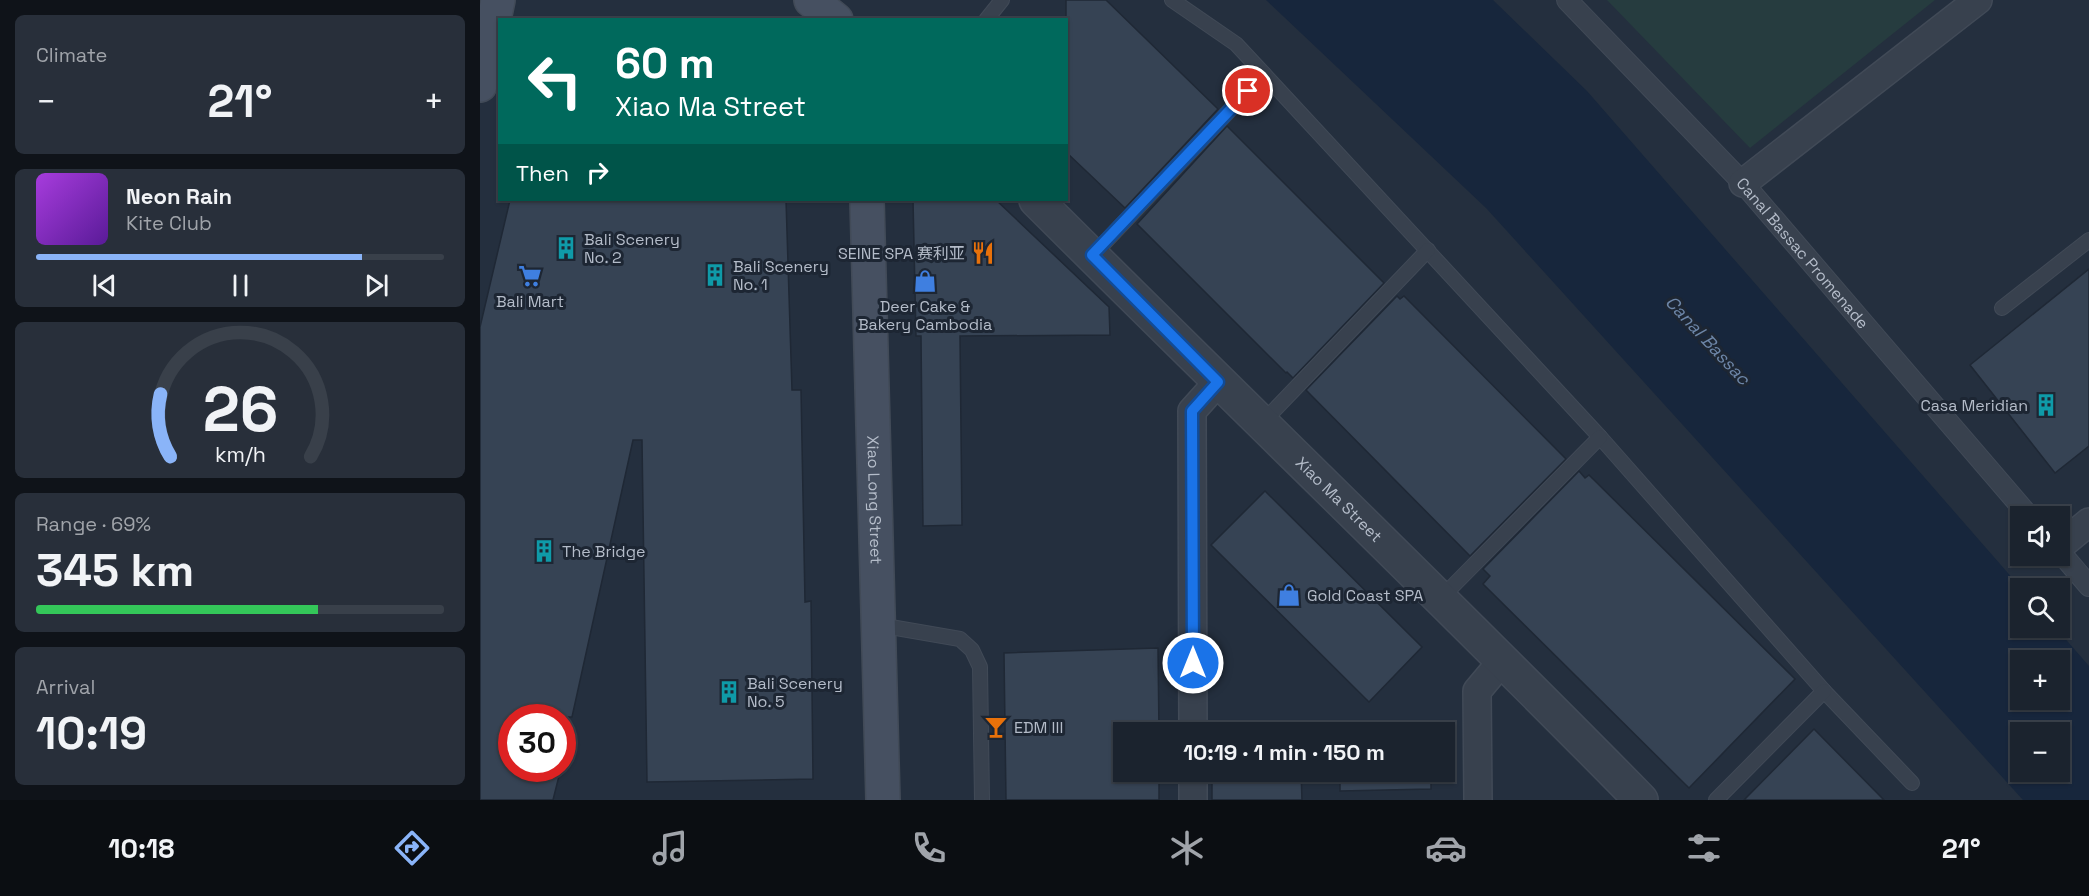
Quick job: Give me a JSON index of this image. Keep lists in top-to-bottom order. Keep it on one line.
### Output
{"streets":{"main road":["Xiao Long Street"],"street":["Canal Bassac Promenade","Xiao Ma Street"]},"water":["Canal Bassac"],"places":{"building":["Bali Scenery No. 2","Bali Scenery No. 1","Casa Meridian","The Bridge","Bali Scenery No. 5"],"restaurant":["SEINE SPA 赛利亚"],"supermarket":["Bali Mart"],"shop":["Deer Cake & Bakery Cambodia","Gold Coast SPA"],"bar":["EDM III"]},"page":{"tile":["Climate",["Range · 69%","345 km"],["Arrival","10:19"]],"turn":["60 m","Xiao Ma Street"],"heat":["−","21°","+"],"then":"Then","song":["Neon Rain","Kite Club"],"map_buttons":["+","−"],"limit":"30","trip":"10:19 · 1 min · 150 m","tabs":["10:18","21°"],"gauge":["26","km/h"]}}
